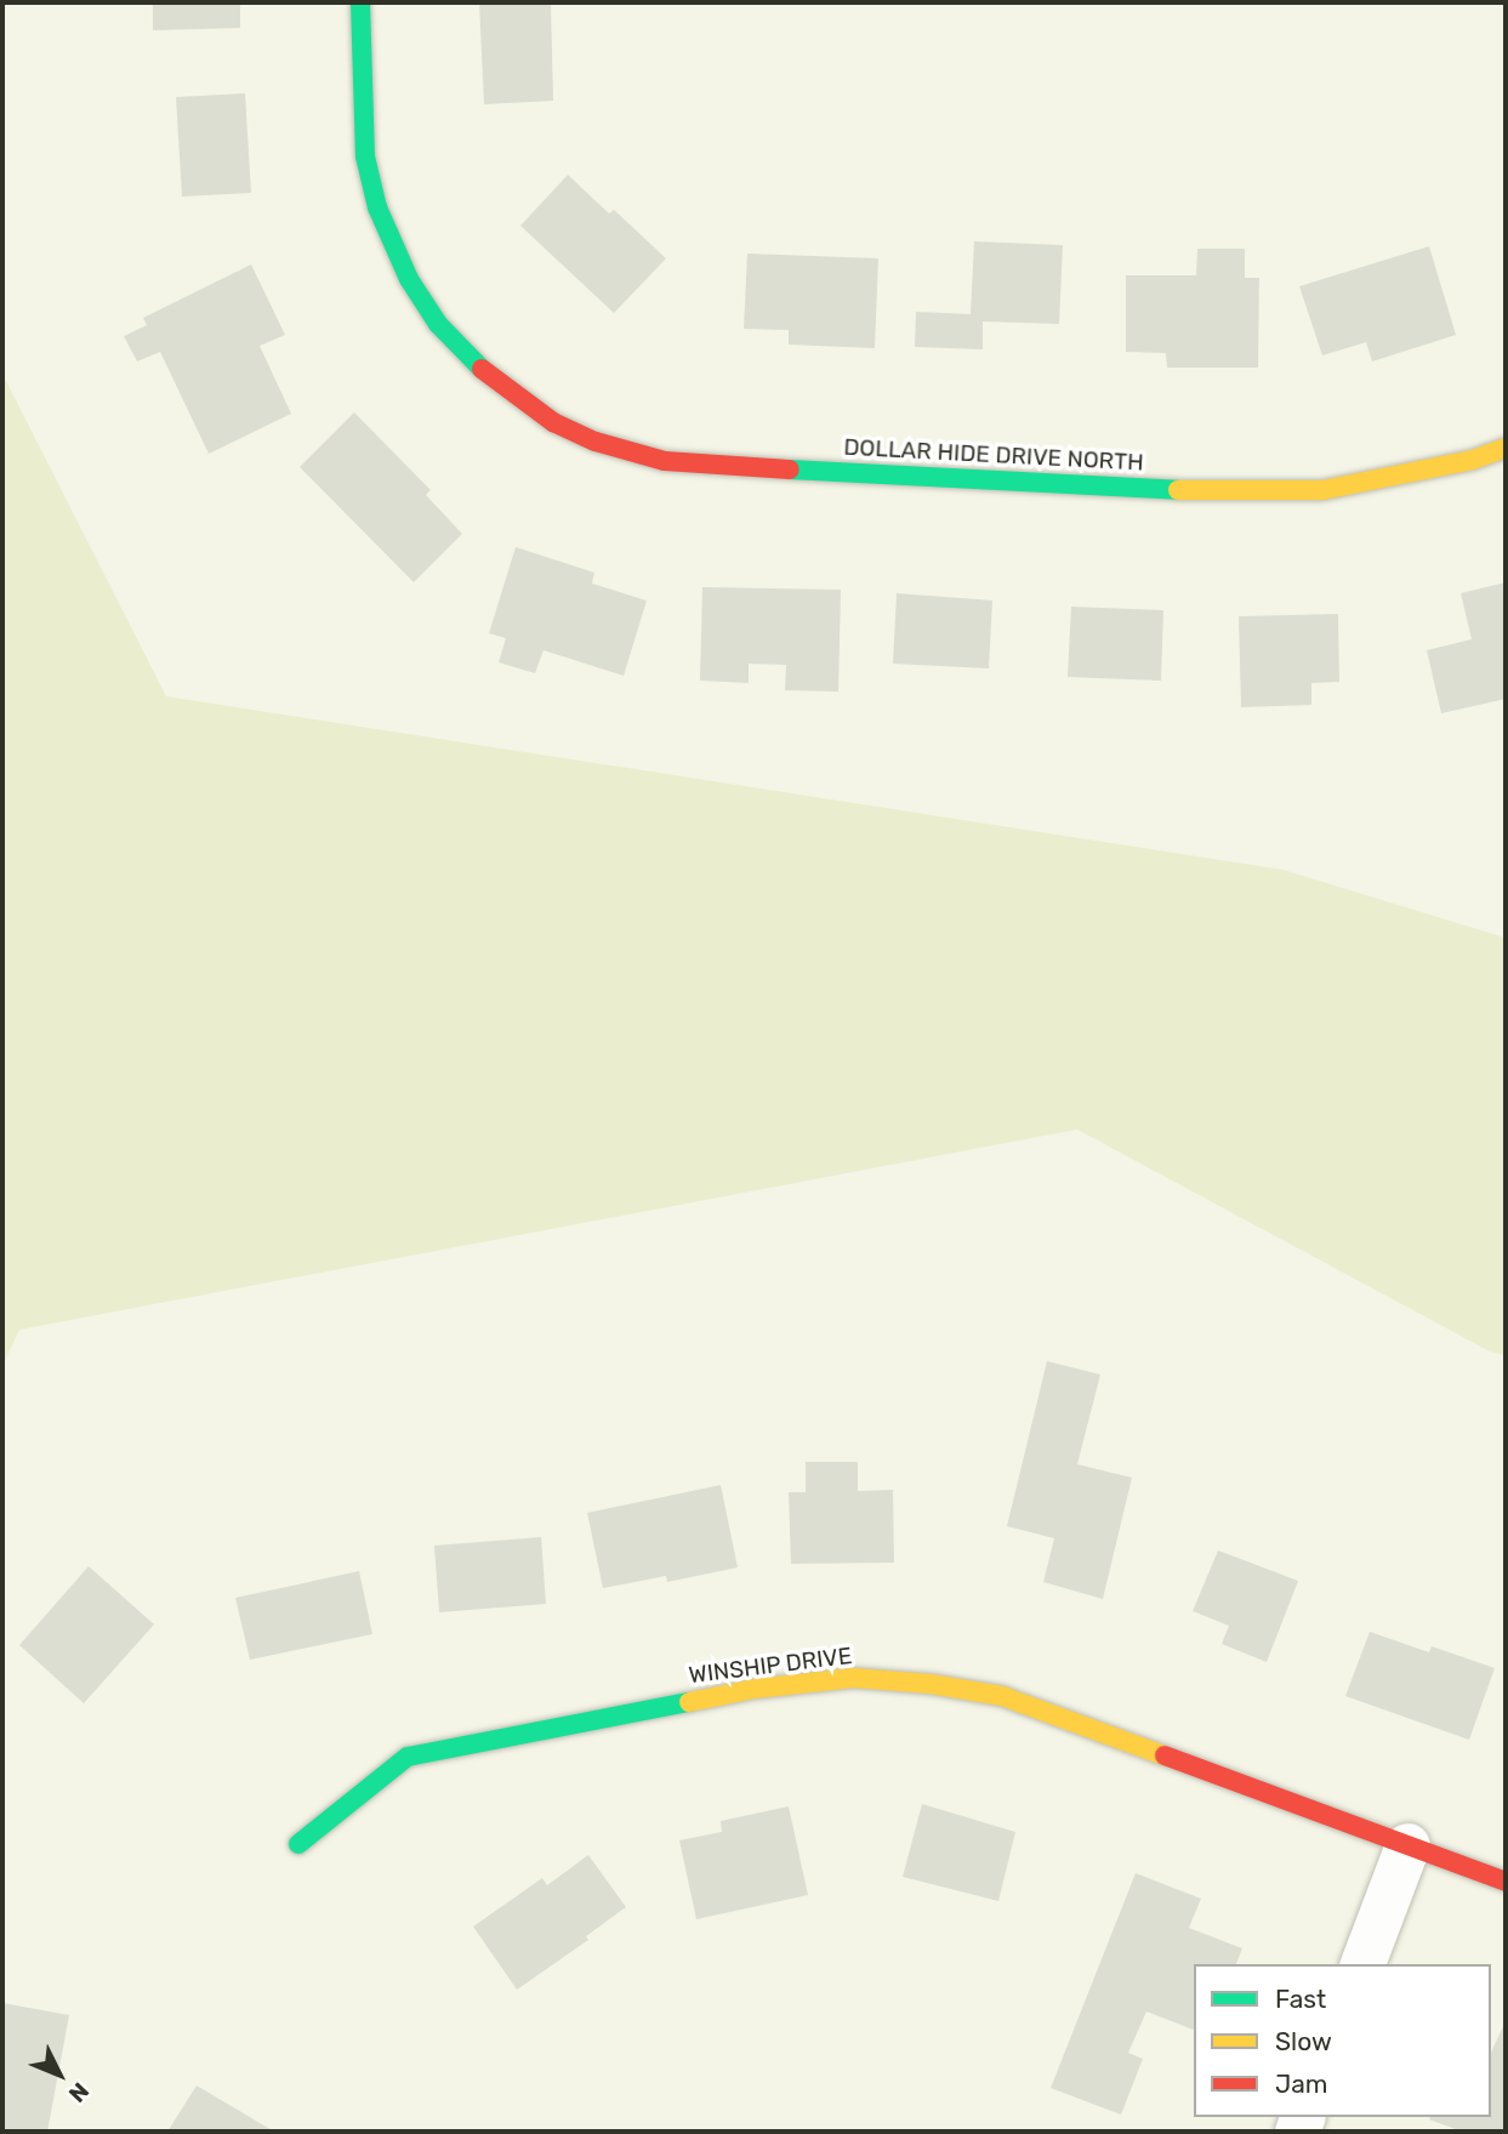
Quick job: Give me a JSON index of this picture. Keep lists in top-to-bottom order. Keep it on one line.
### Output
{"streets":{"street":["DOLLAR HIDE DRIVE NORTH","WINSHIP DRIVE"]},"legend":["Fast","Slow","Jam"],"north":"bottom right"}
